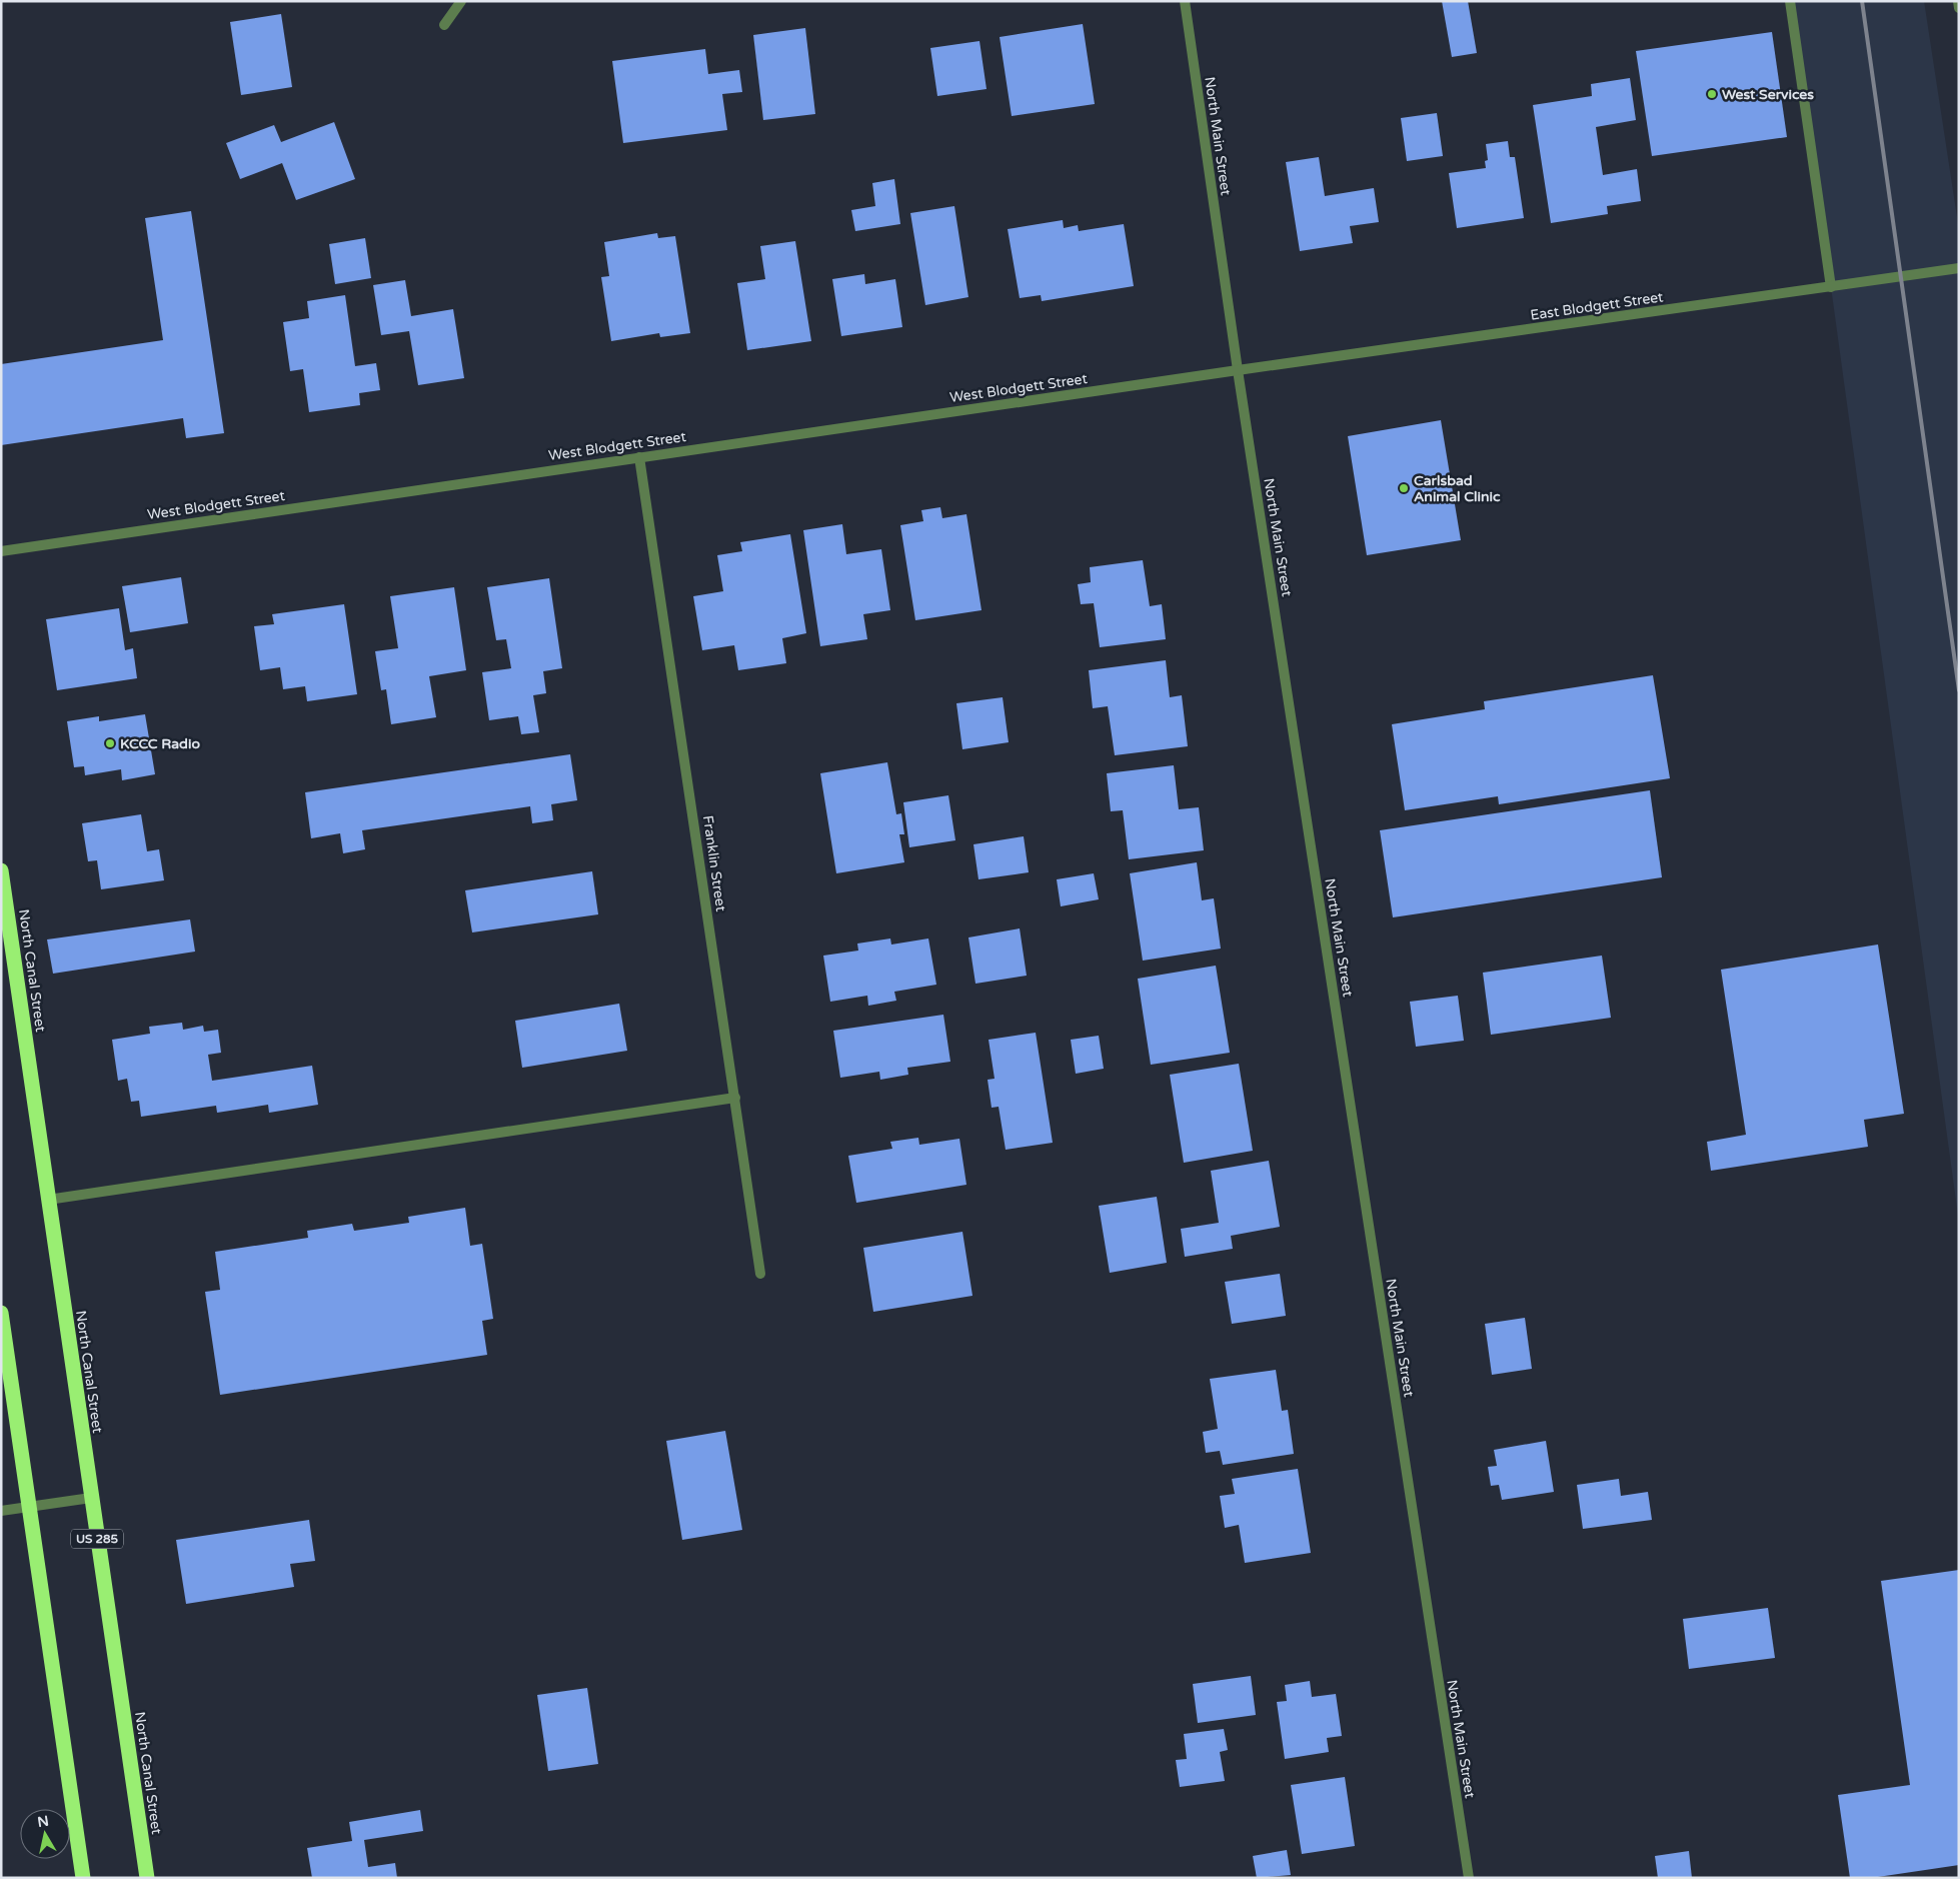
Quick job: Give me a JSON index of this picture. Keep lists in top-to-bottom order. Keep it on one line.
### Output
{"streets":{"highway":["North Canal Street","US 285"],"street":["North Main Street","East Blodgett Street","West Blodgett Street","Franklin Street"]},"crossings":[["North Main Street","East Blodgett Street"],["North Main Street","West Blodgett Street"],["East Blodgett Street","West Blodgett Street"],["West Blodgett Street","Franklin Street"]],"places":["West Services","Carlsbad Animal Clinic","KCCC Radio"],"north":"top"}
